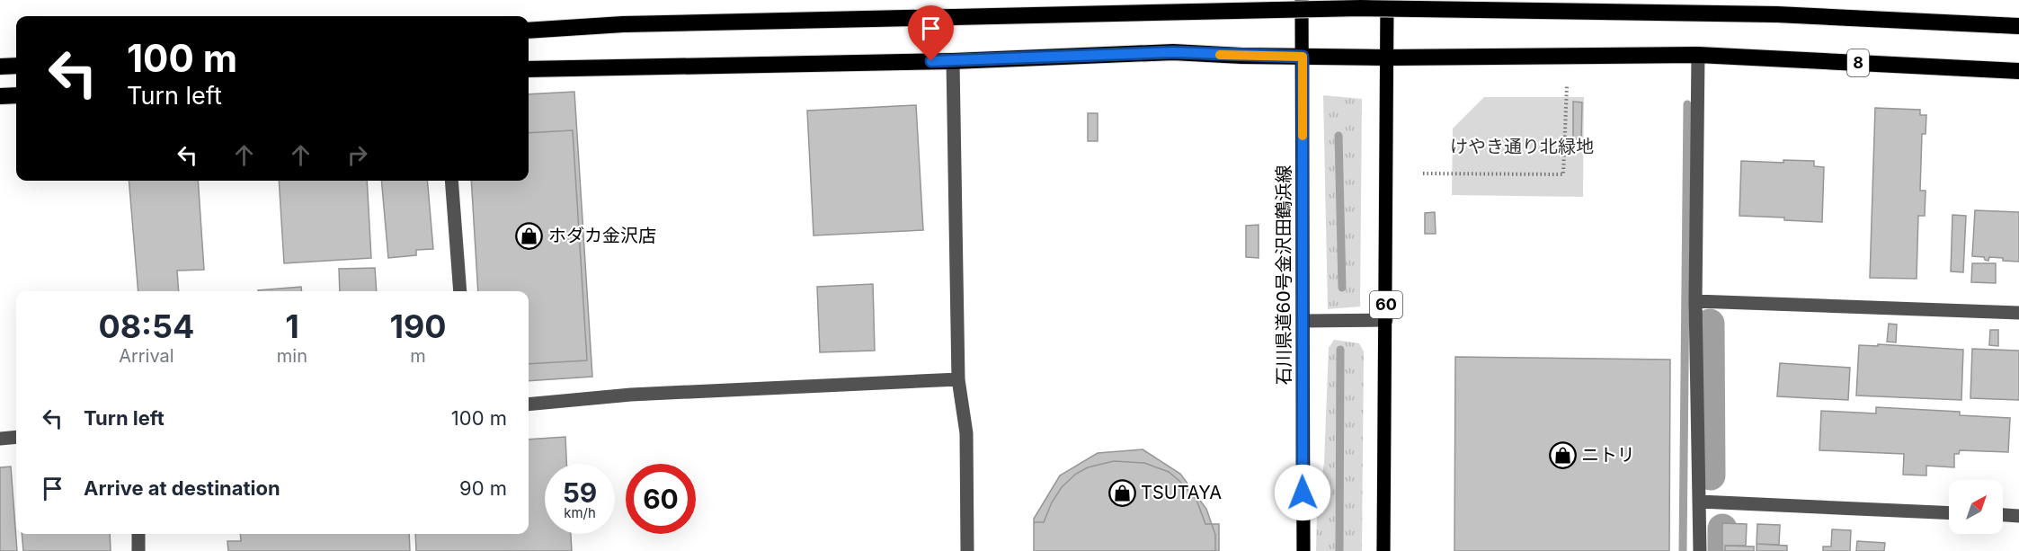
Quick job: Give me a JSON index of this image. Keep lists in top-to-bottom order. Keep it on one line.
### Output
{"streets":{"highway":["8"],"main road":["石川県道60号金沢田鶴浜線","60"]},"crossings":[["8","60"]],"parks":["けやき通り北緑地"],"places":{"shop":["ホダカ金沢店","ニトリ","TSUTAYA"]},"north":"top right","page":{"turn":["100 m","Turn left"],"eta":["08:54","Arrival","1","min","190","m"],"list":[{"name":"Turn left","value":"100 m"},{"name":"Arrive at destination","value":"90 m"}],"speed":"59 km/h","limit":"60"}}
